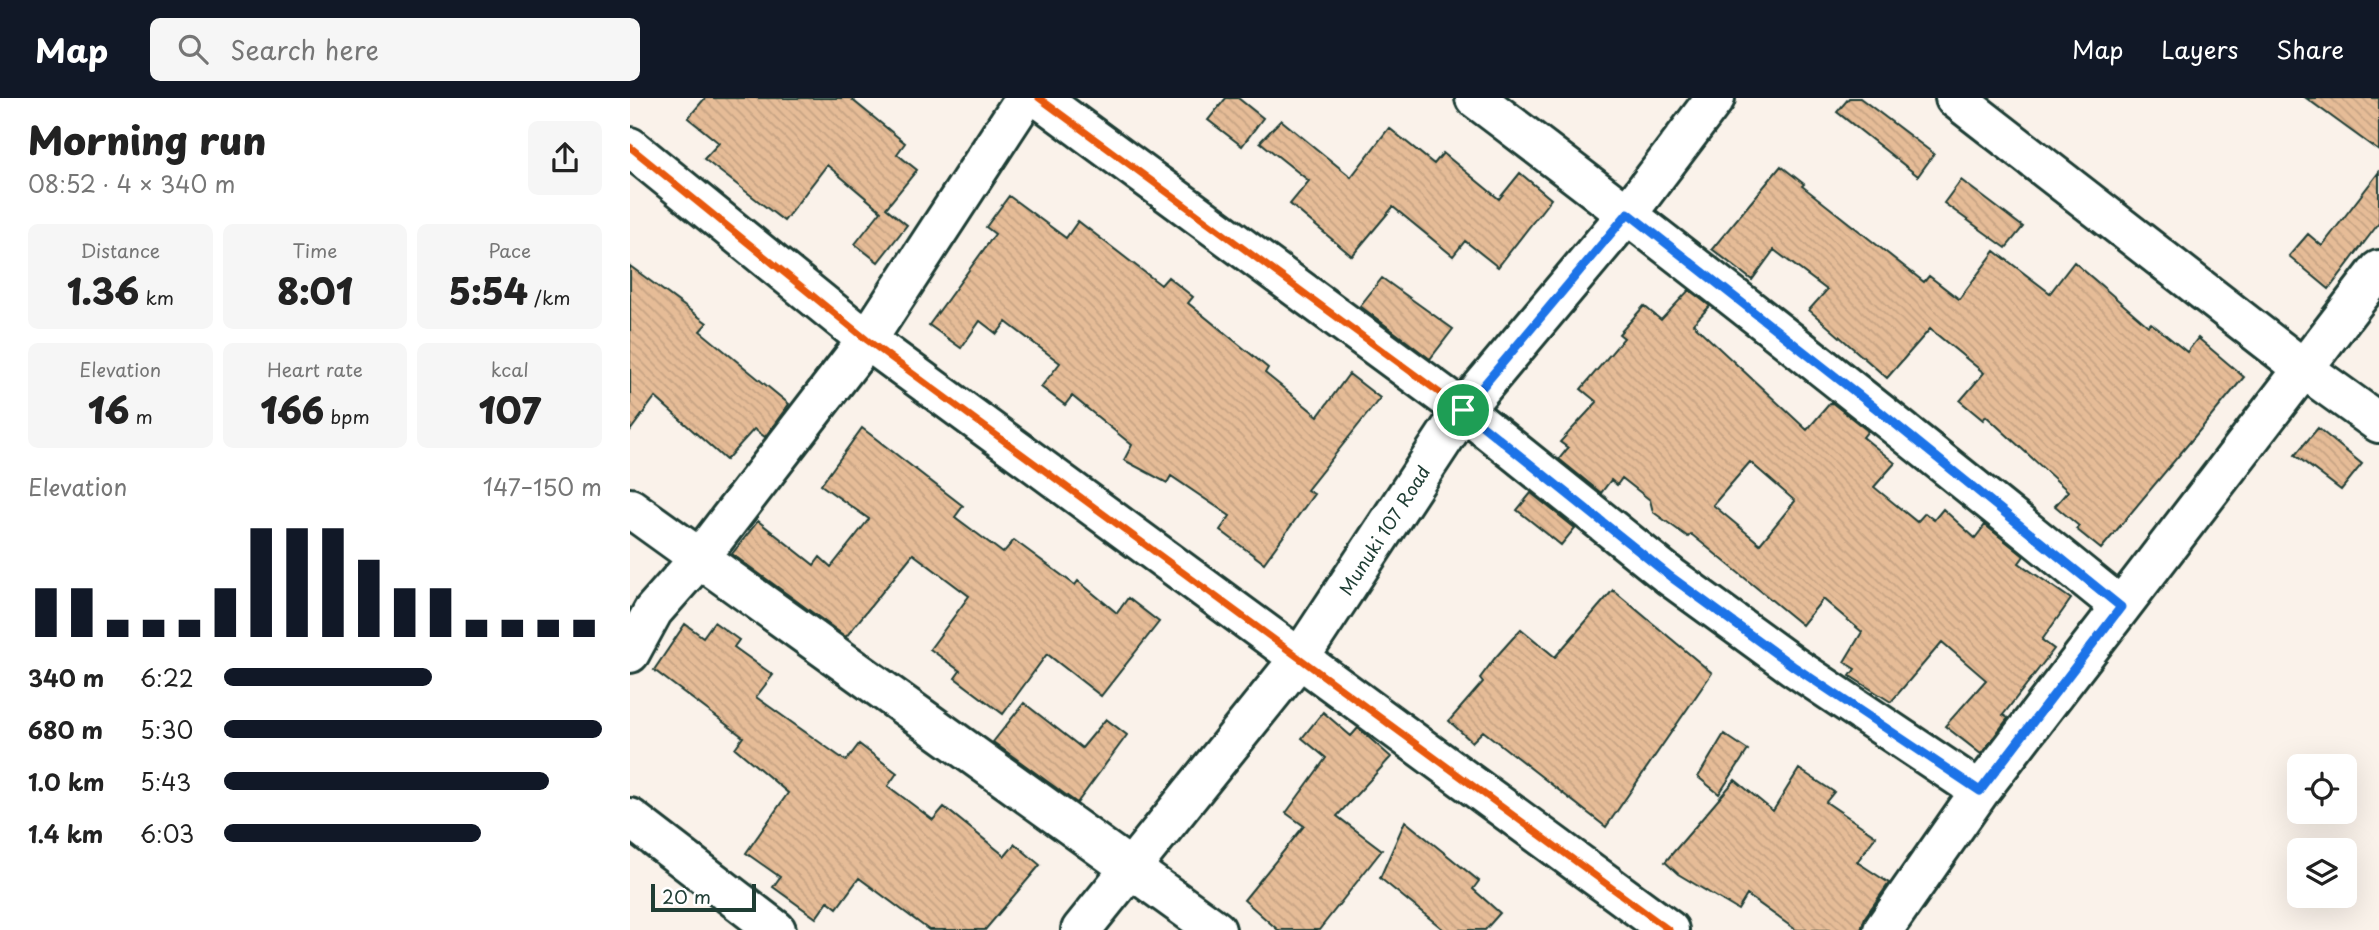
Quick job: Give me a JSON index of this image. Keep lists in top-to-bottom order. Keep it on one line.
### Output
{"streets":{"street":["Munuki 107 Road"]},"scale_bar":"20 m","page":{"header":"Map","search":"Search here","nav":["Map","Layers","Share"],"heading":["Morning run","08:52 · 4 × 340 m"],"stats":[["Distance","1.36 km"],["Time","8:01"],["Pace","5:54 /km"],["Elevation","16 m"],["Heart rate","166 bpm"],["kcal","107"]],"chart":["Elevation","147–150 m"],"list":[{"name":"340 m","note":"6:22"},{"name":"680 m","note":"5:30"},{"name":"1.0 km","note":"5:43"},{"name":"1.4 km","note":"6:03"}],"scale":"20 m"}}
